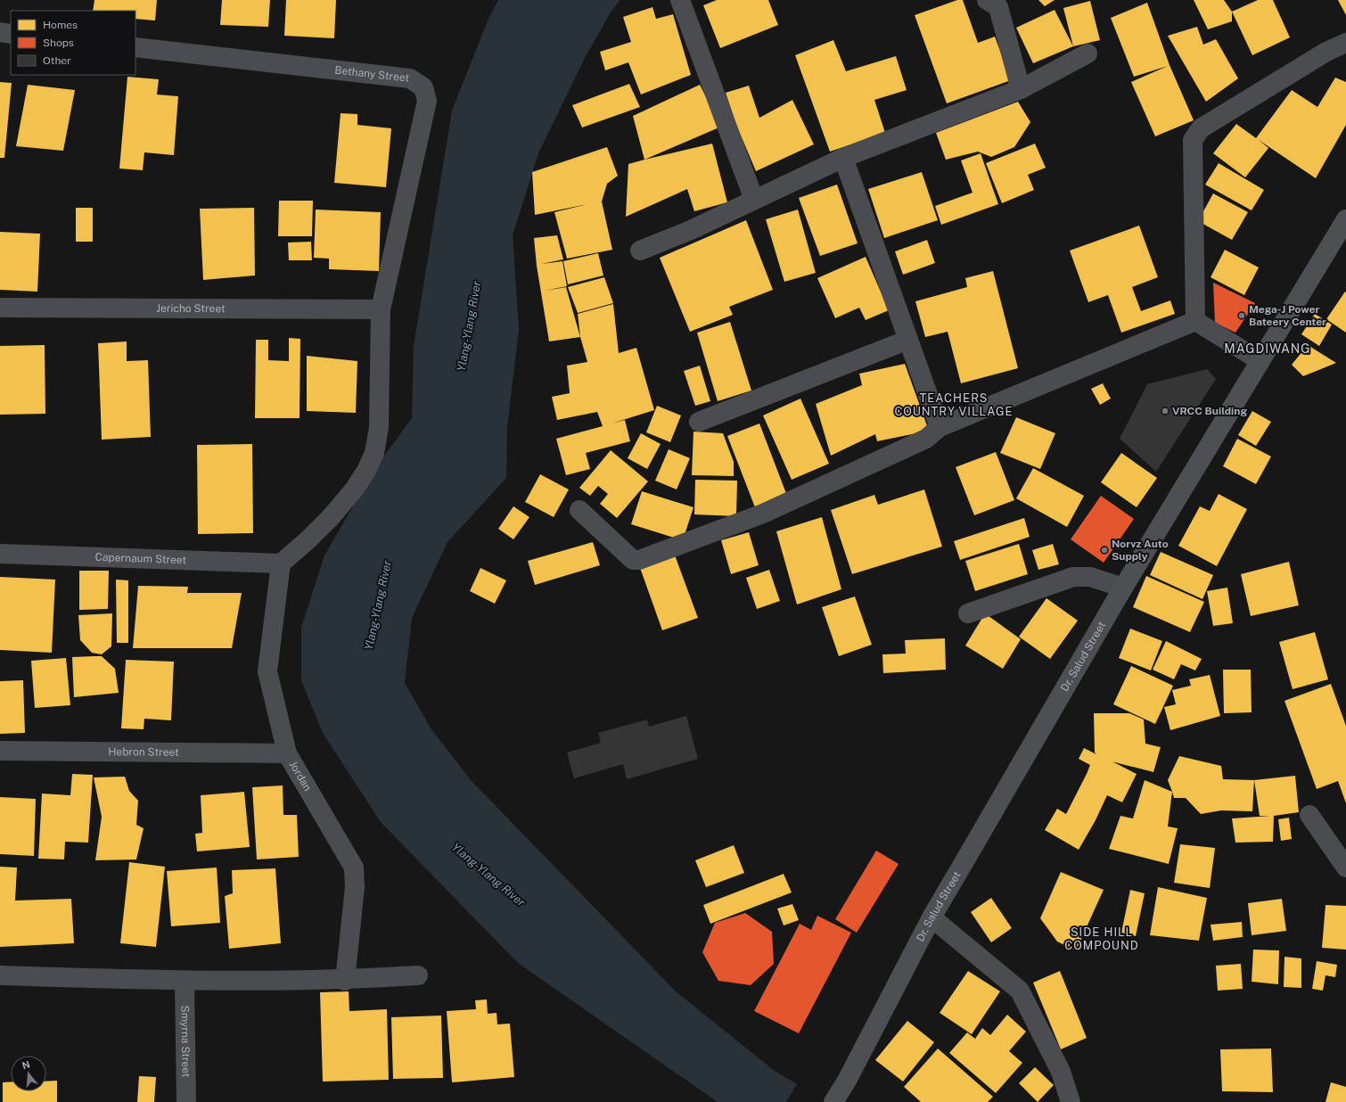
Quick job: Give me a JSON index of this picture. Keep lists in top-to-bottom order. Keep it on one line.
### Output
{"streets":{"main road":["Dr. Salud Street"],"street":["Bethany Street","Jericho Street","Capernaum Street","Hebron Street","Jordan","Smyrna Street"]},"crossings":[["Bethany Street","Jericho Street"],["Bethany Street","Capernaum Street"],["Bethany Street","Jordan"],["Capernaum Street","Jordan"],["Hebron Street","Jordan"]],"districts":["MAGDIWANG","TEACHERS COUNTRY VILLAGE","SIDE HILL COMPOUND"],"water":["Ylang-Ylang River"],"places":["Mega-J Power Bateery Center","VRCC Building","Norvz Auto Supply"],"legend":["Homes","Shops","Other"],"north":"top"}
